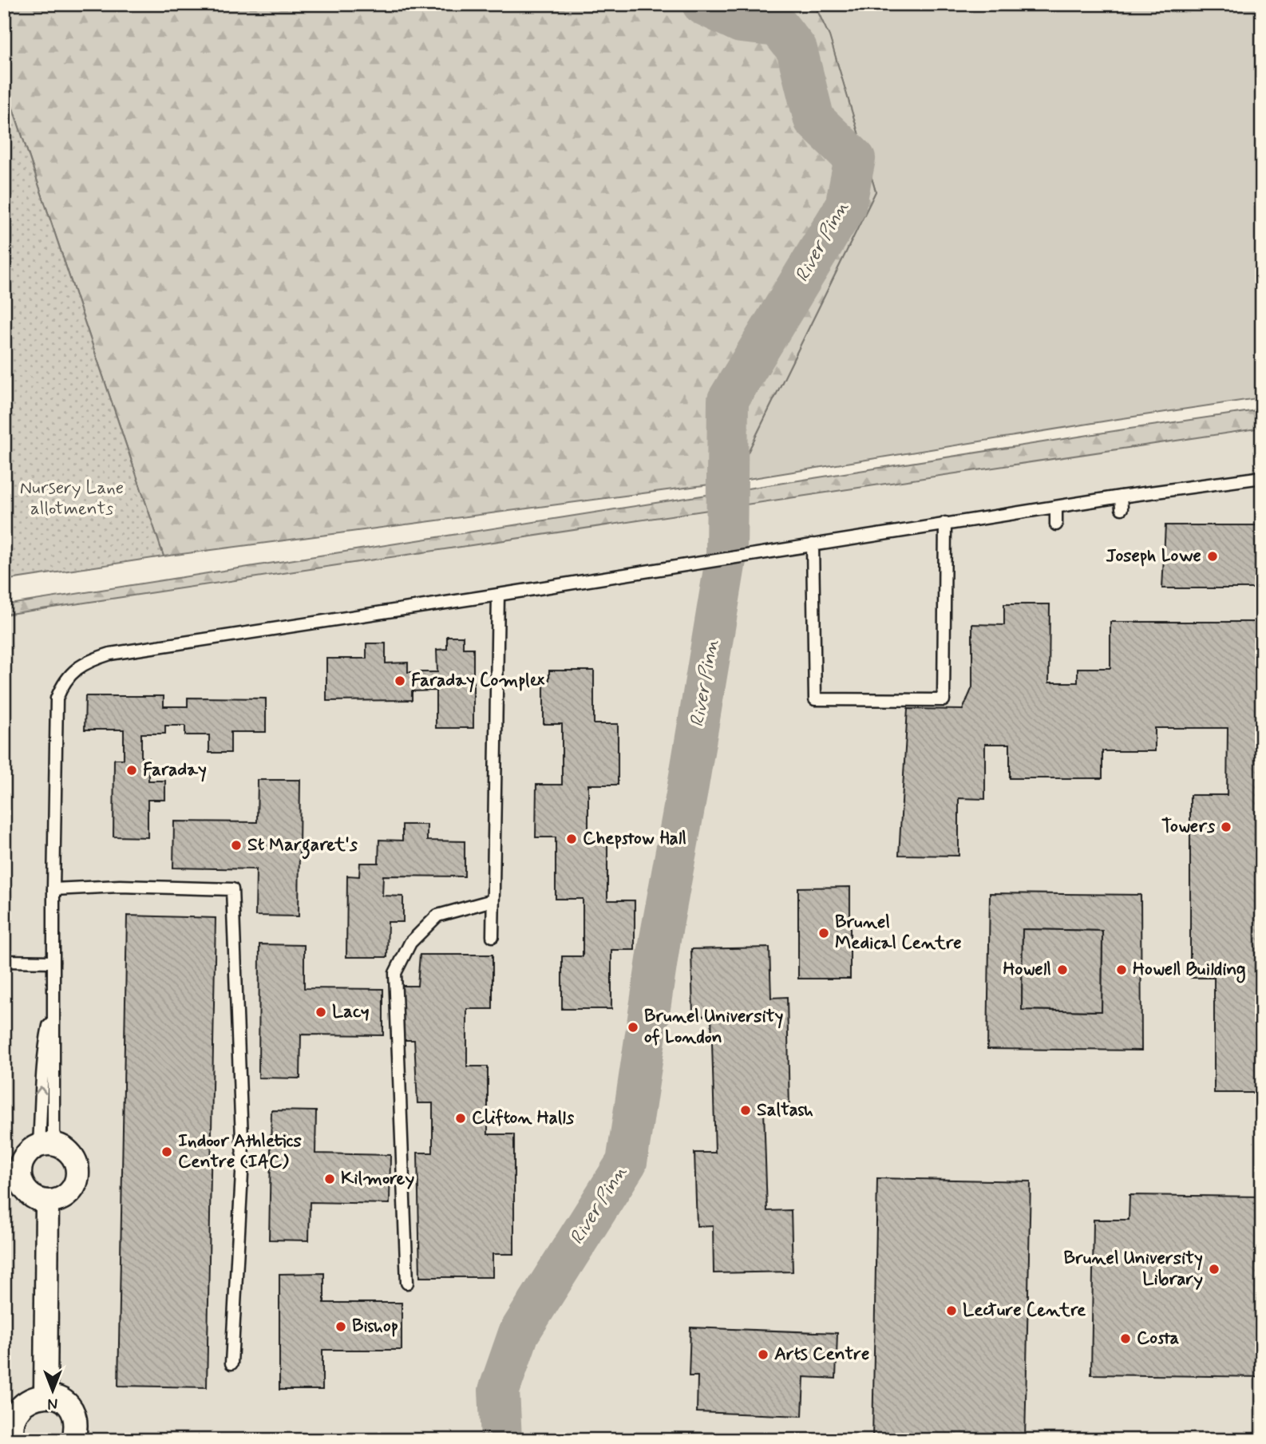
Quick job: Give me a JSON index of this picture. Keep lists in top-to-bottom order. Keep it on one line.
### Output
{"water":["River Pinn"],"parks":["Nursery Lane allotments"],"places":["Joseph Lowe","Faraday Complex","Faraday","Towers","Chepstow Hall","St Margaret's","Brunel Medical Centre","Howell","Howell Building","Lacy","Brunel University of London","Saltash","Clifton Halls","Indoor Athletics Centre (IAC)","Kilmorey","Brunel University Library","Lecture Centre","Bishop","Costa","Arts Centre"],"north":"bottom"}
